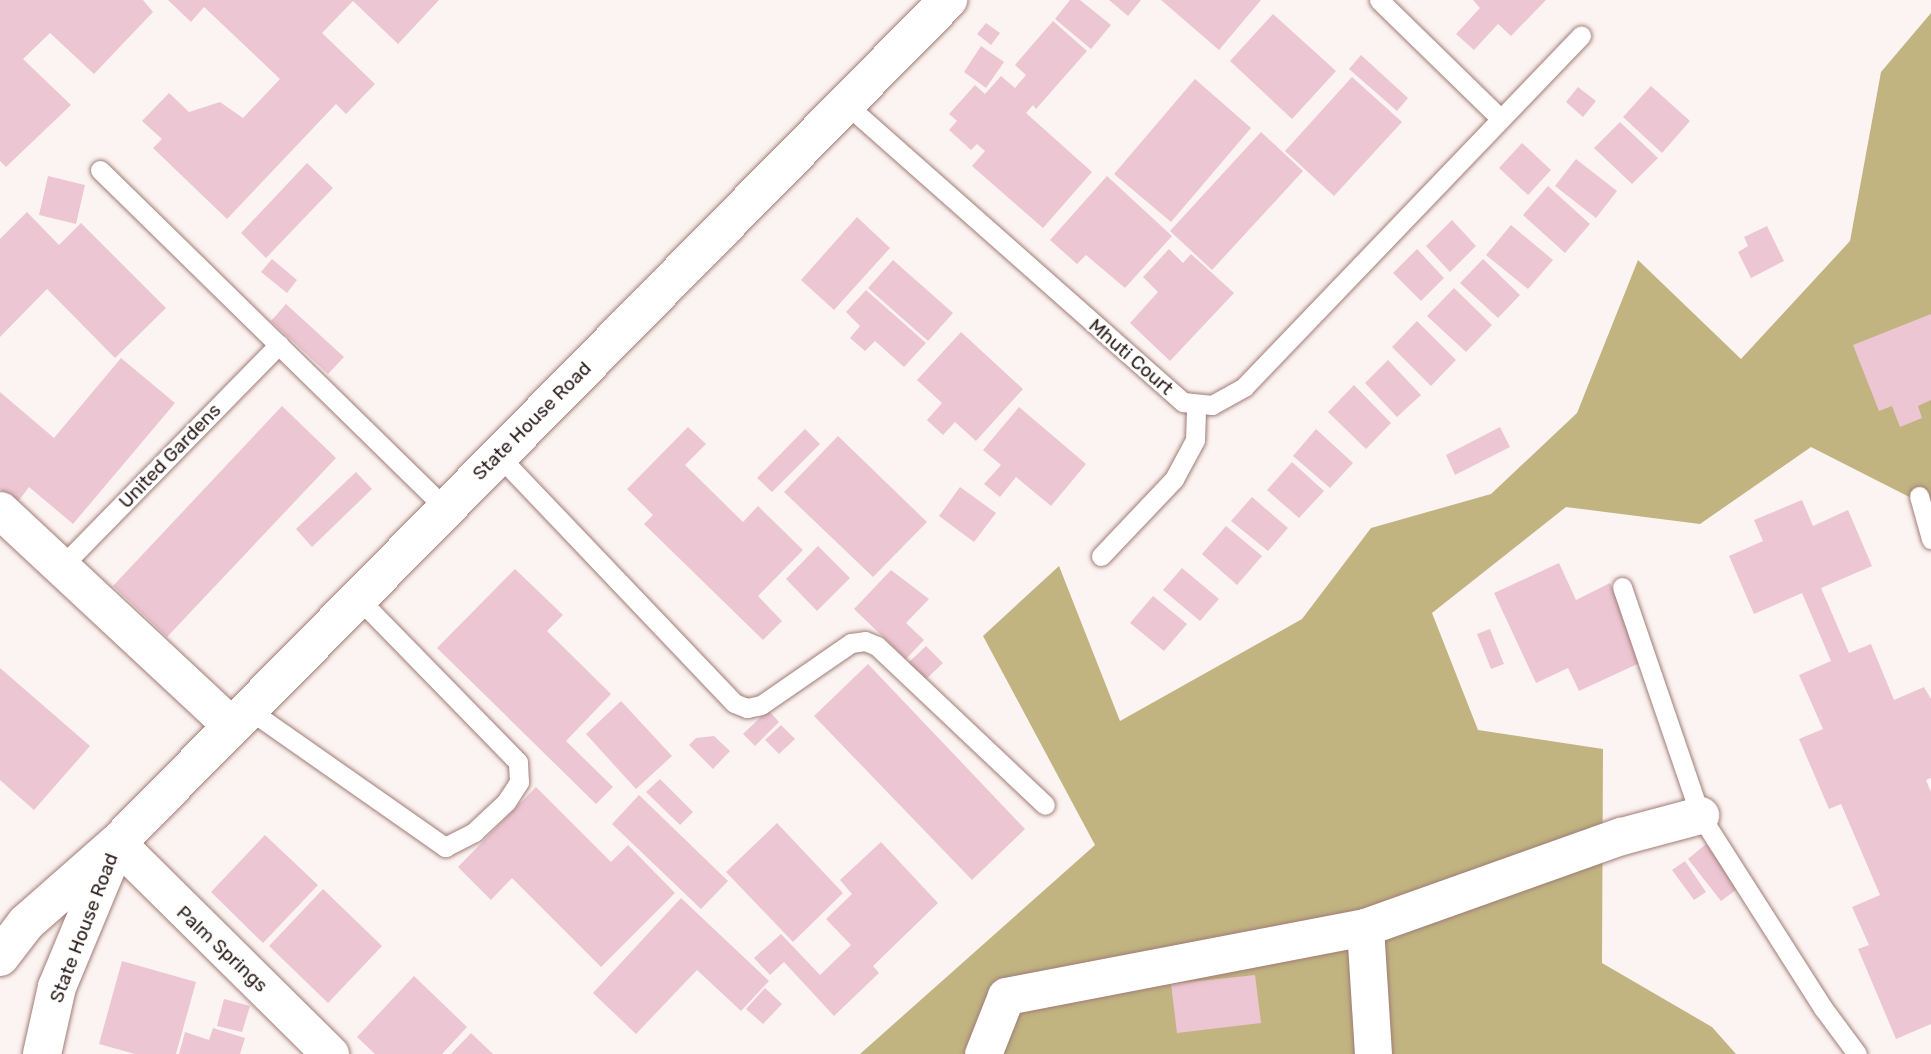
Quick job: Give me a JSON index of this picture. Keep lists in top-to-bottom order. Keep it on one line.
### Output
{"streets":{"main road":["State House Road"],"street":["Palm Springs"],"lane":["Mhuti Court","United Gardens"]},"crossings":[["Mhuti Court","State House Road"],["State House Road","Palm Springs"]]}
